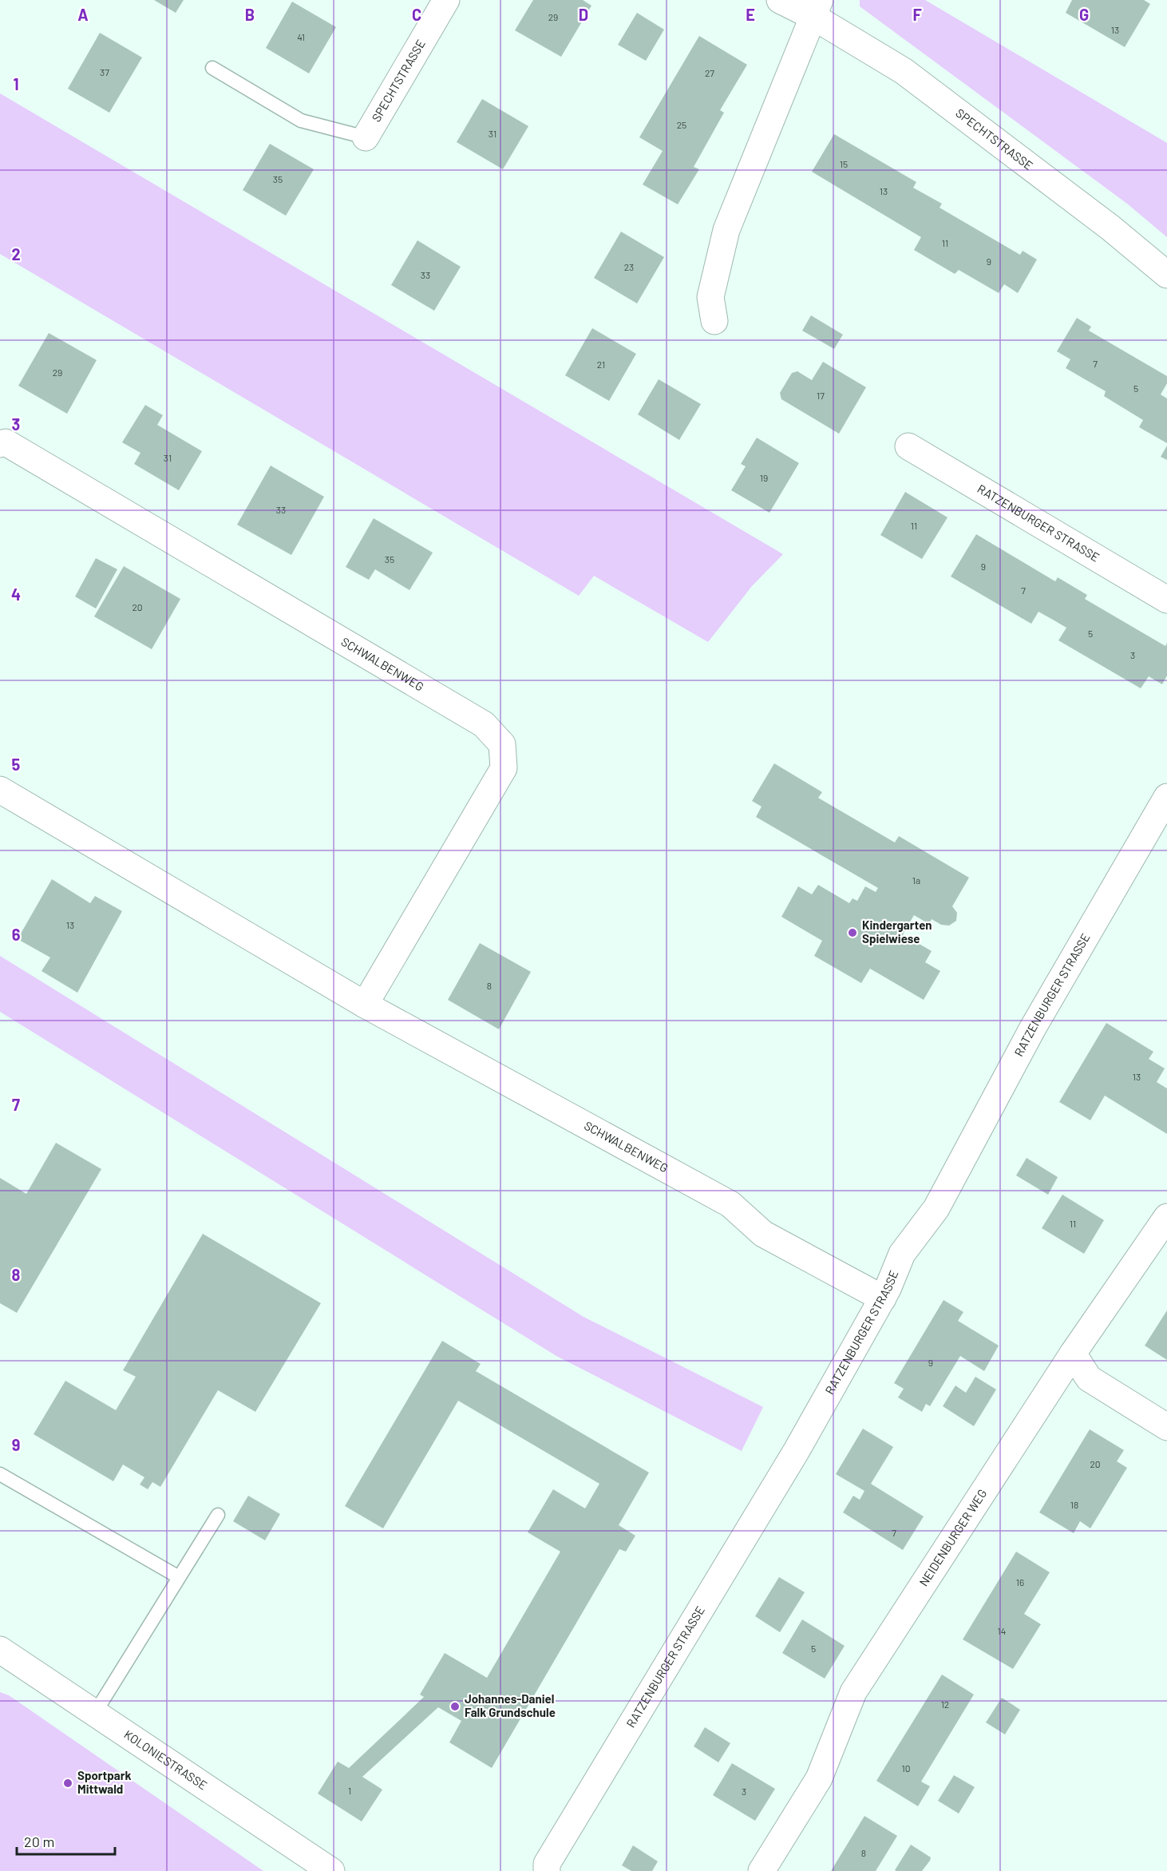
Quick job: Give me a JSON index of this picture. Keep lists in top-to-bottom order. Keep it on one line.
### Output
{"streets":{"street":["SPECHTSTRASSE","RATZENBURGER STRASSE","SCHWALBENWEG","NEIDENBURGER WEG","KOLONIESTRASSE"]},"crossings":[["RATZENBURGER STRASSE","SCHWALBENWEG"]],"places":["Kindergarten Spielwiese","Johannes-Daniel Falk Grundschule","Sportpark Mittwald"],"house_numbers":["29","13","41","37","27","25","31","15","35","13","11","9","23","33","7","21","29","5","17","31","19","33","11","35","9","7","20","5","3","1a","13","8","13","11","9","20","18","7","16","14","5","12","10","1","3","8"],"scale_bar":"20 m","grid":{"columns":["A","B","C","D","E","F","G"],"rows":["1","2","3","4","5","6","7","8","9"]}}
